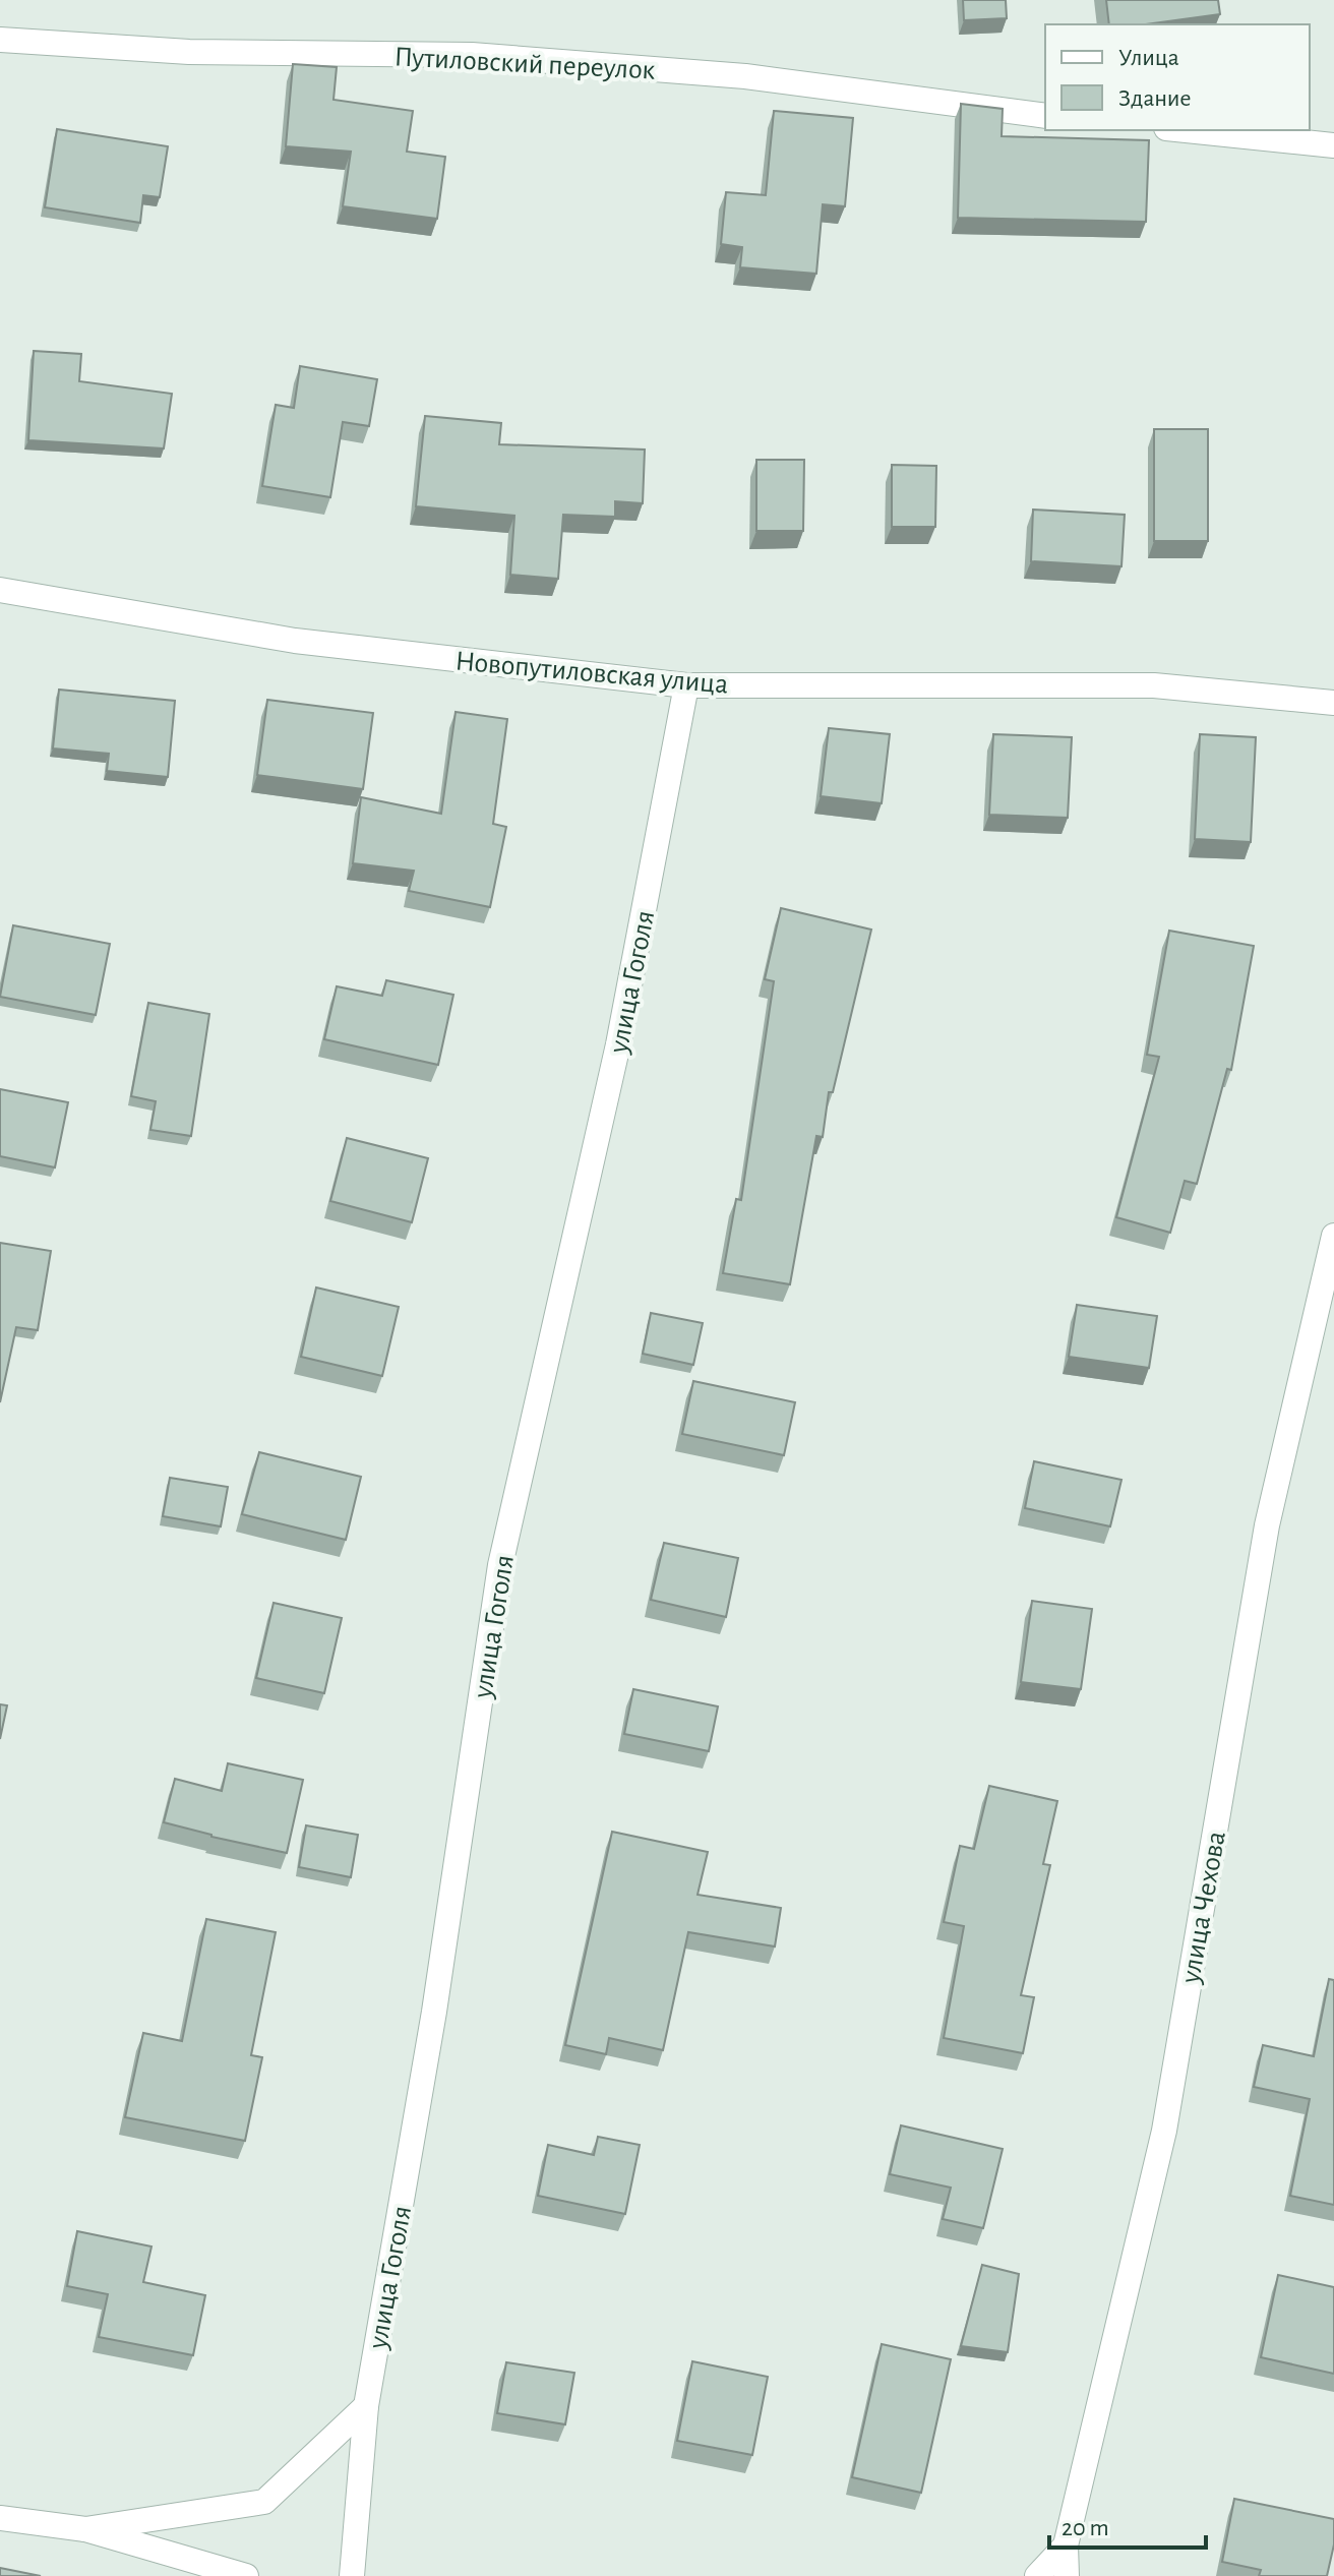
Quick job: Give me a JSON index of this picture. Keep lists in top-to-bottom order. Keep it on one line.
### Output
{"streets":{"street":["Путиловский переулок","Новопутиловская улица","улица Гоголя","улица Чехова"]},"crossings":[["Новопутиловская улица","улица Гоголя"]],"legend":["Улица","Здание"],"scale_bar":"20 m"}
